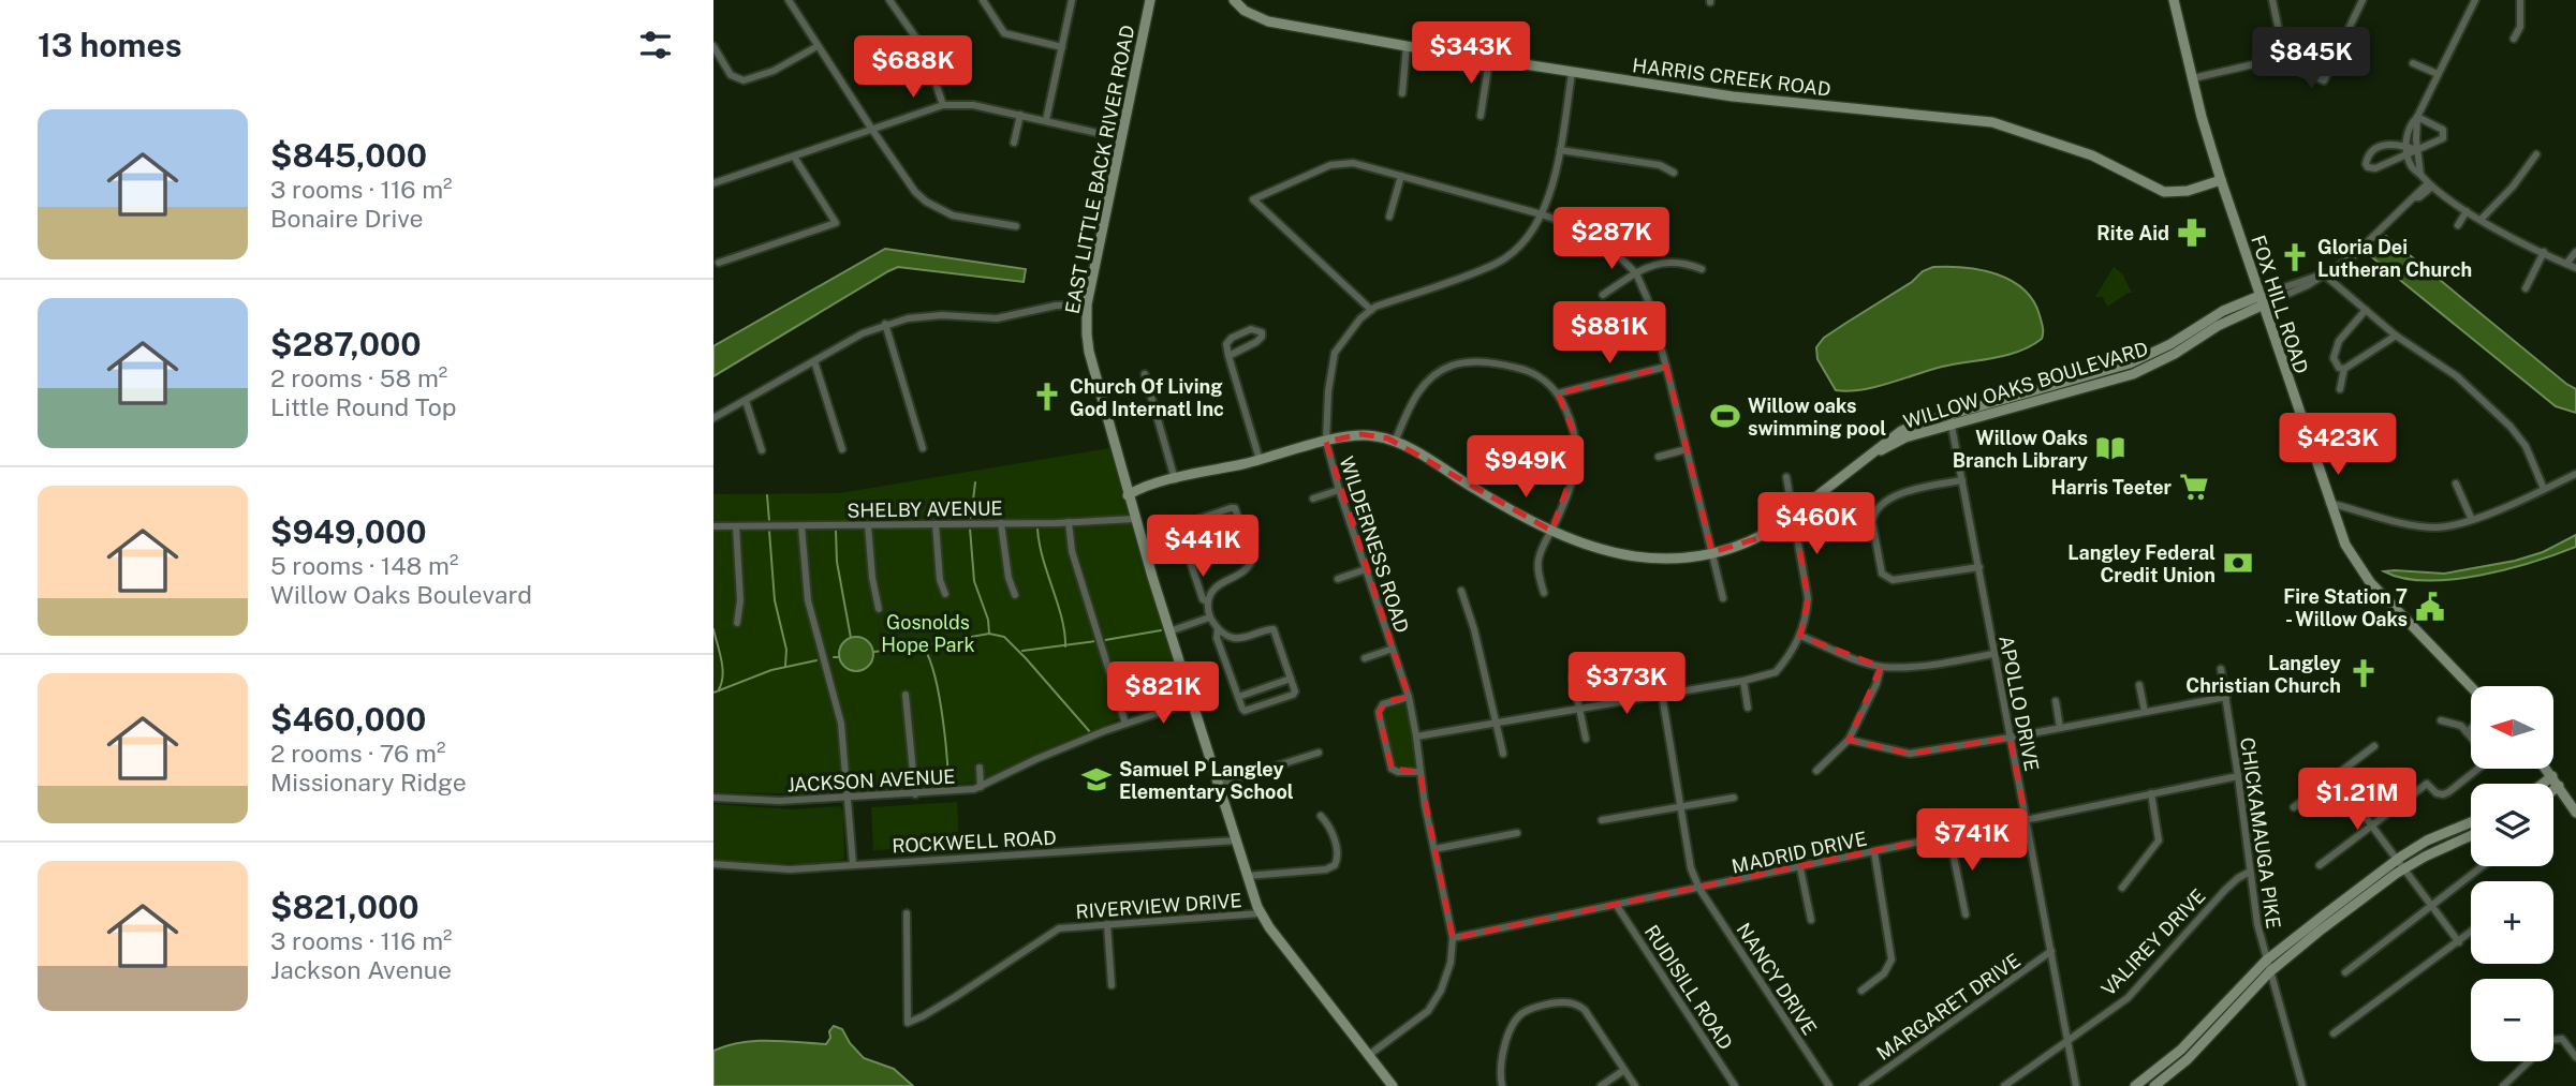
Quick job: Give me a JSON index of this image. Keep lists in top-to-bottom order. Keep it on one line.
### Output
{"streets":{"street":["HARRIS CREEK ROAD","EAST LITTLE BACK RIVER ROAD","FOX HILL ROAD","WILLOW OAKS BOULEVARD","SHELBY AVENUE","WILDERNESS ROAD","APOLLO DRIVE","JACKSON AVENUE","CHICKAMAUGA PIKE","ROCKWELL ROAD","MADRID DRIVE","RIVERVIEW DRIVE","VALIREY DRIVE","NANCY DRIVE","RUDISILL ROAD","MARGARET DRIVE"]},"crossings":[["HARRIS CREEK ROAD","FOX HILL ROAD"],["HARRIS CREEK ROAD","WILDERNESS ROAD"],["EAST LITTLE BACK RIVER ROAD","WILLOW OAKS BOULEVARD"],["EAST LITTLE BACK RIVER ROAD","SHELBY AVENUE"],["EAST LITTLE BACK RIVER ROAD","WILDERNESS ROAD"],["EAST LITTLE BACK RIVER ROAD","JACKSON AVENUE"],["EAST LITTLE BACK RIVER ROAD","ROCKWELL ROAD"],["EAST LITTLE BACK RIVER ROAD","RIVERVIEW DRIVE"],["FOX HILL ROAD","WILLOW OAKS BOULEVARD"],["WILLOW OAKS BOULEVARD","WILDERNESS ROAD"],["WILLOW OAKS BOULEVARD","APOLLO DRIVE"],["WILDERNESS ROAD","MADRID DRIVE"],["APOLLO DRIVE","MADRID DRIVE"],["APOLLO DRIVE","VALIREY DRIVE"],["APOLLO DRIVE","MARGARET DRIVE"],["CHICKAMAUGA PIKE","MADRID DRIVE"],["CHICKAMAUGA PIKE","VALIREY DRIVE"],["MADRID DRIVE","NANCY DRIVE"],["MADRID DRIVE","RUDISILL ROAD"]],"parks":["Gosnolds Hope Park"],"places":{"pharmacy":["Rite Aid"],"church":["Gloria Dei Lutheran Church","Church Of Living God Internatl Inc","Langley Christian Church"],"sports":["Willow oaks swimming pool"],"library":["Willow Oaks Branch Library"],"supermarket":["Harris Teeter"],"bank":["Langley Federal Credit Union"],"public building":["Fire Station 7 - Willow Oaks"],"school or university":["Samuel P Langley Elementary School"]},"north":"left","page":{"heading":"13 homes","price":["$343K","$845K","$688K","$287K","$881K","$423K","$949K","$460K","$441K","$373K","$821K","$1.21M","$741K"],"list":[{"name":"$845,000","note":"3 rooms · 116 m² · Bonaire Drive"},{"name":"$287,000","note":"2 rooms · 58 m² · Little Round Top"},{"name":"$949,000","note":"5 rooms · 148 m² · Willow Oaks Boulevard"},{"name":"$460,000","note":"2 rooms · 76 m² · Missionary Ridge"},{"name":"$821,000","note":"3 rooms · 116 m² · Jackson Avenue"}],"map_buttons":["+","−"]}}
